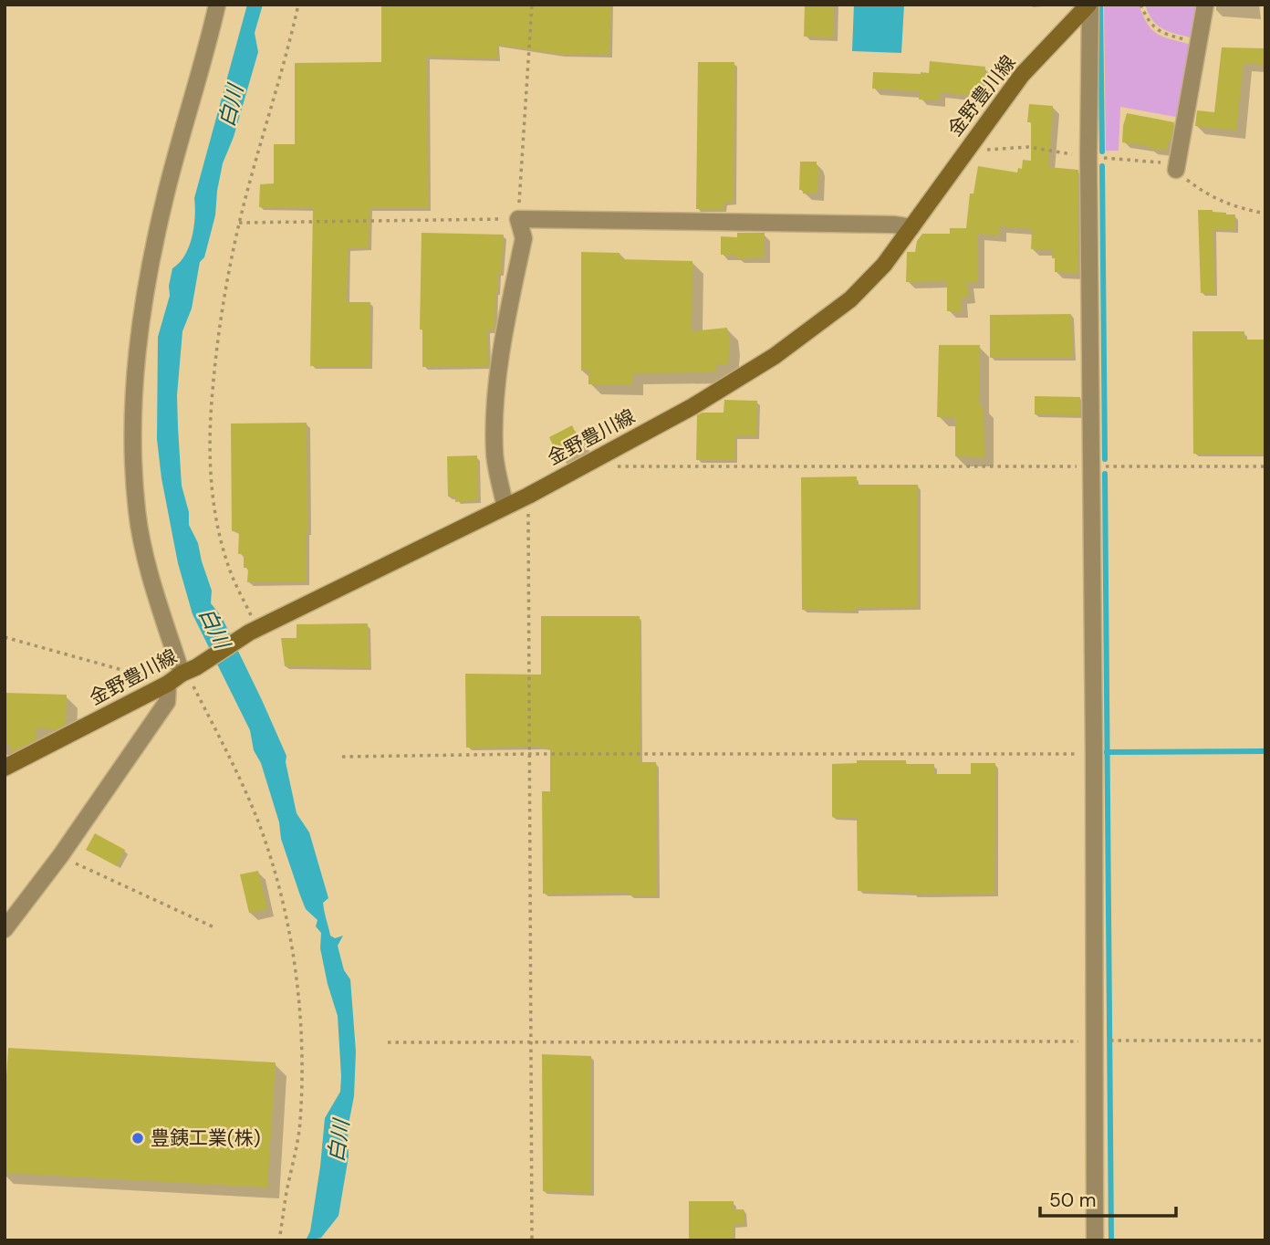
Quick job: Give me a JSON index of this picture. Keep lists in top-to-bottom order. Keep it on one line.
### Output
{"streets":{"main road":["金野豊川線"]},"water":["白川"],"places":["豊銕工業(株)"],"scale_bar":"50 m"}
